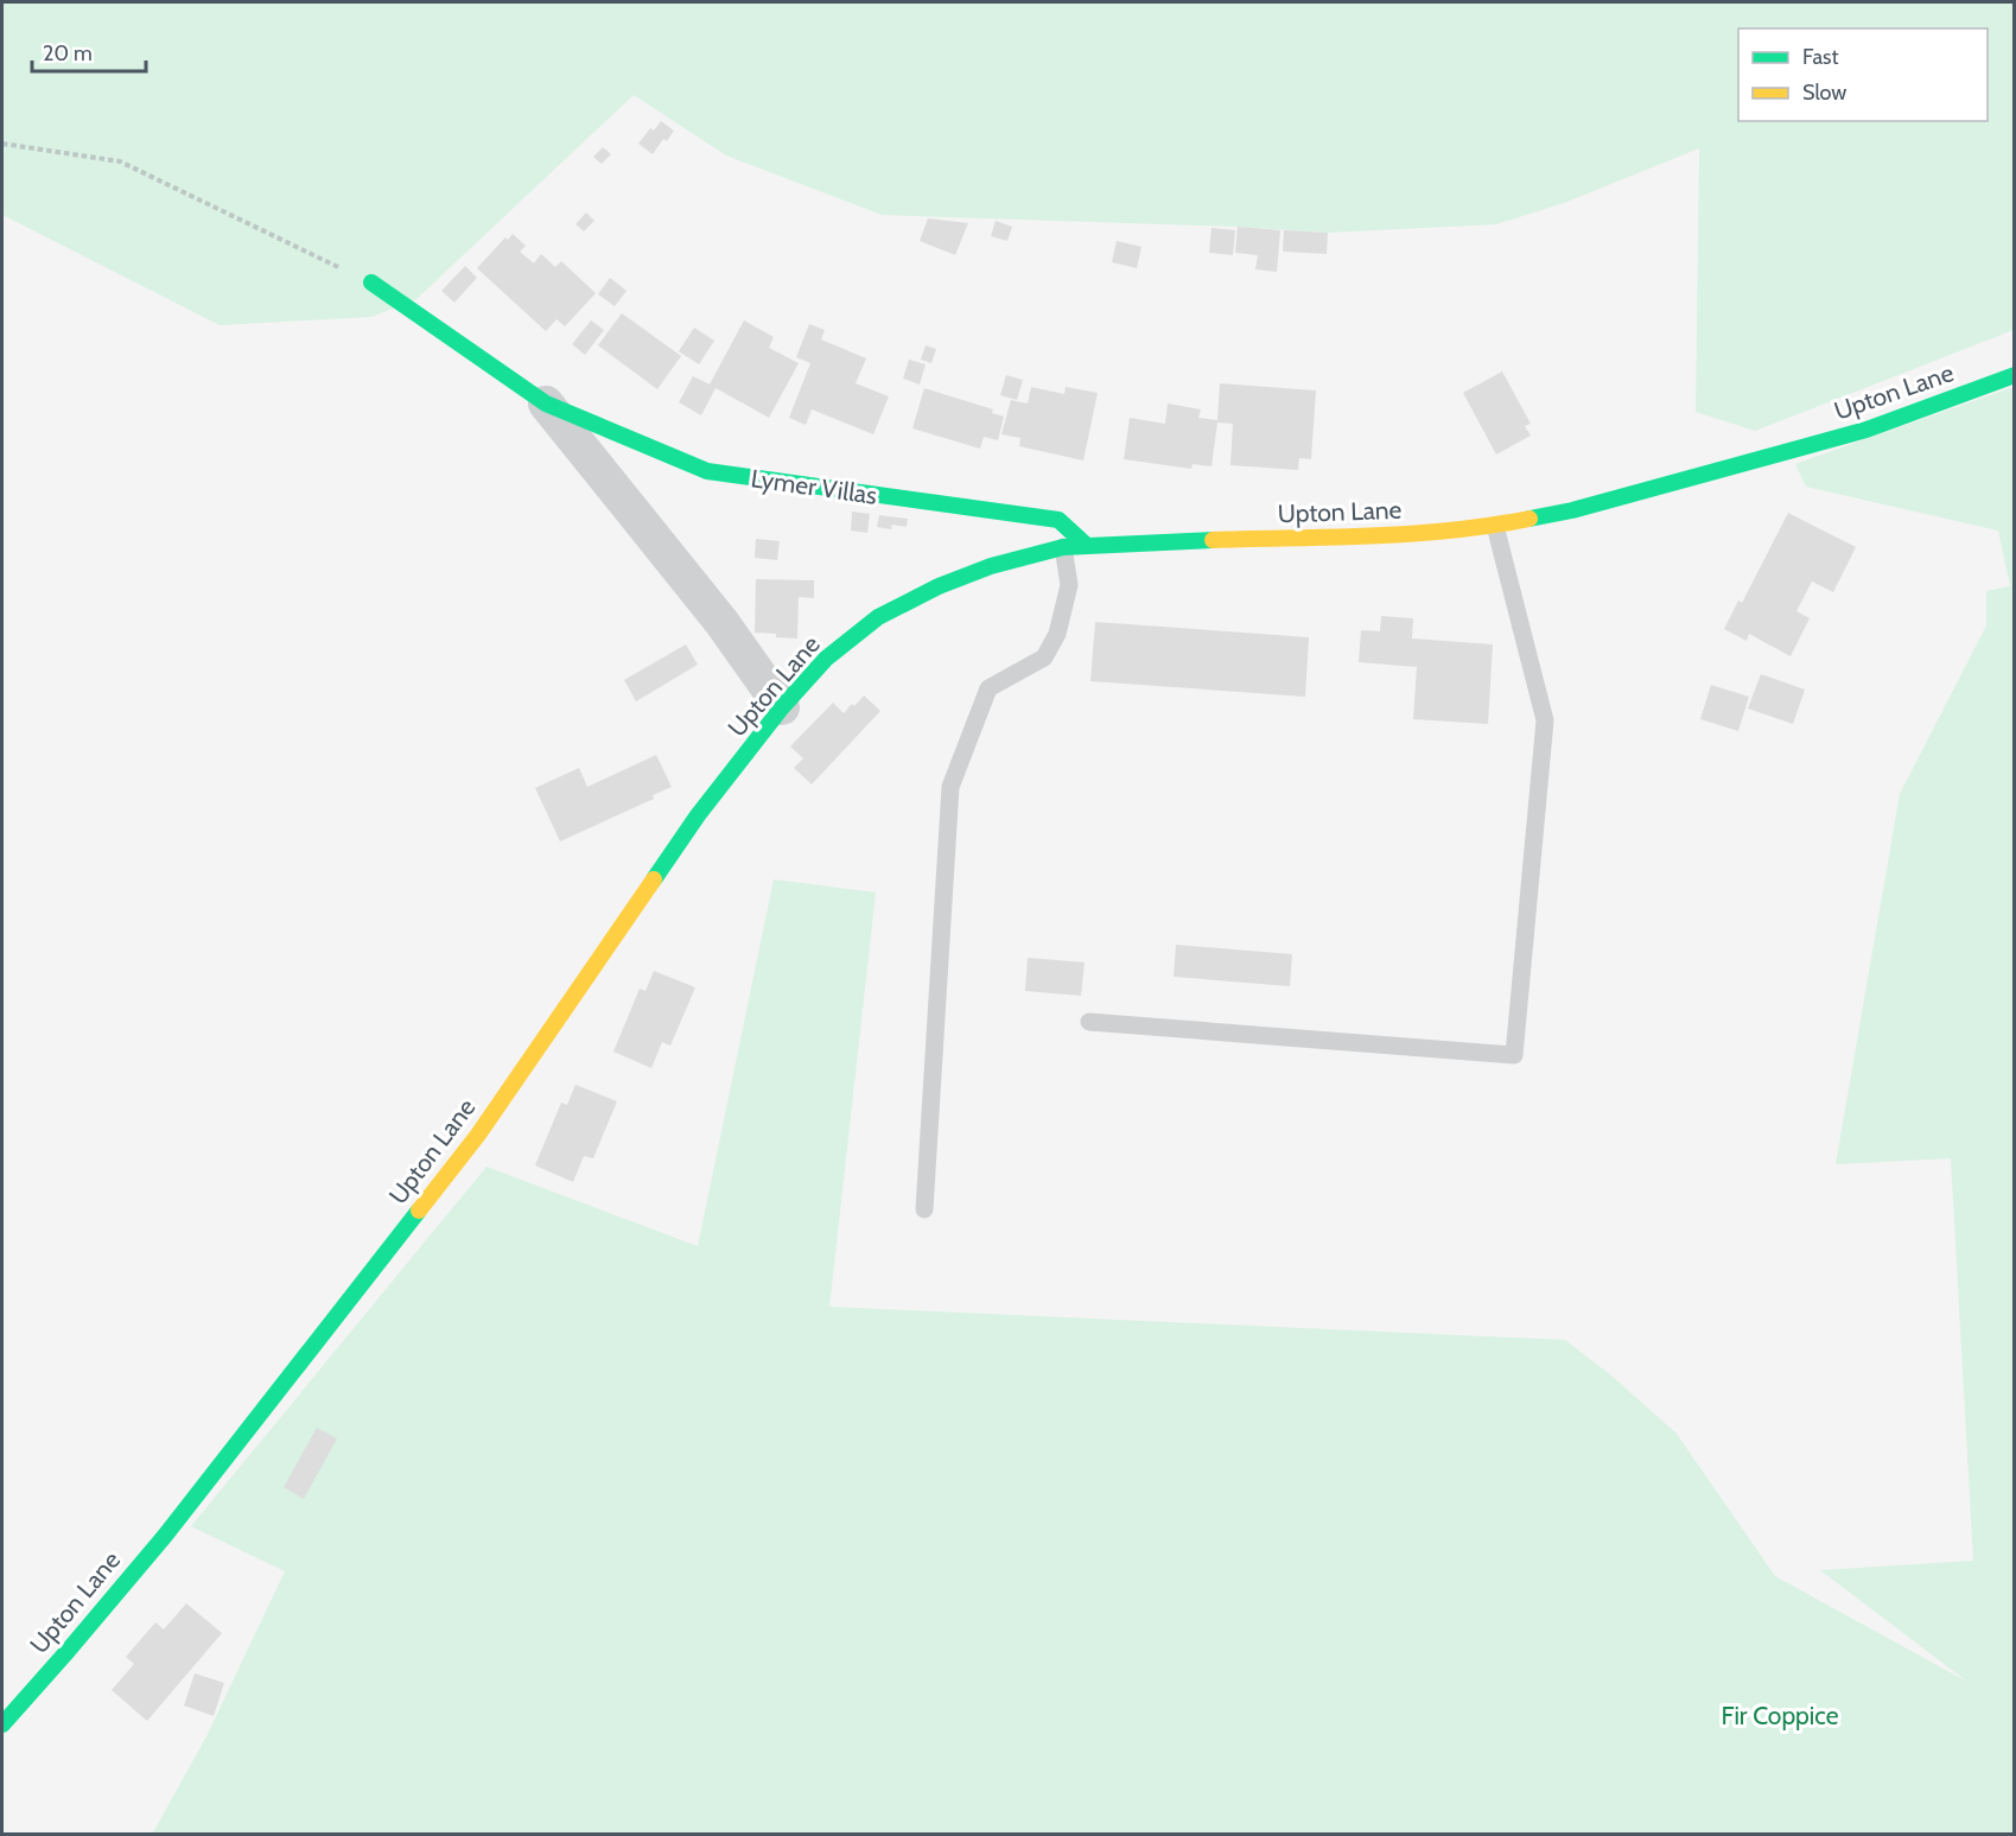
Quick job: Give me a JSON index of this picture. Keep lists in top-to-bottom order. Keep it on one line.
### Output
{"streets":{"street":["Upton Lane","Lymer Villas"]},"crossings":[["Upton Lane","Lymer Villas"]],"parks":["Fir Coppice"],"legend":["Fast","Slow"],"scale_bar":"20 m"}
